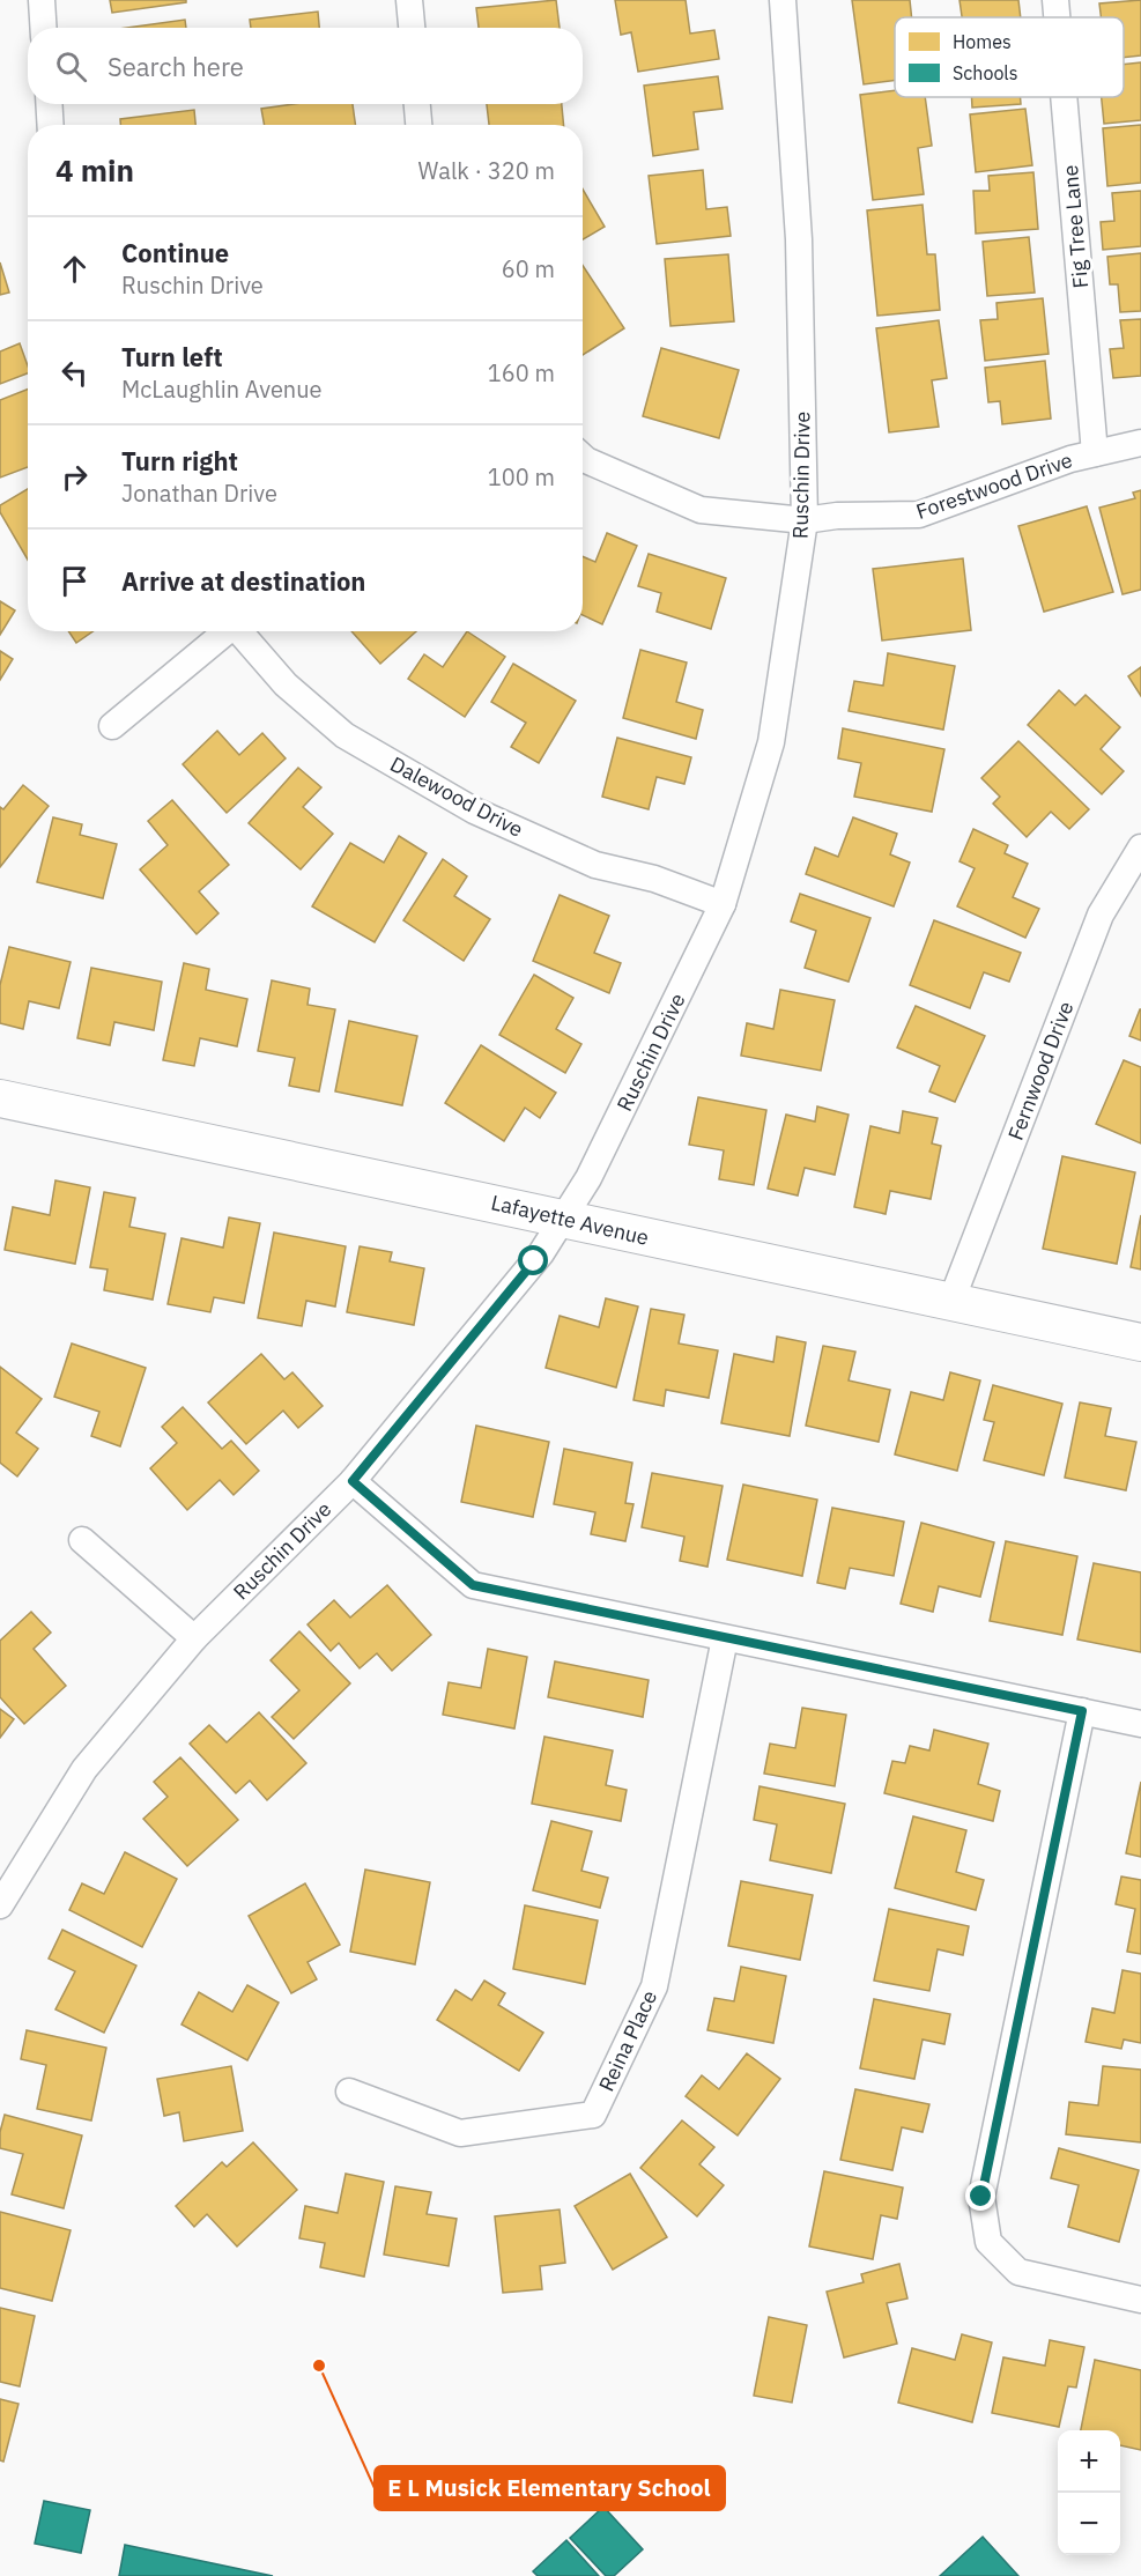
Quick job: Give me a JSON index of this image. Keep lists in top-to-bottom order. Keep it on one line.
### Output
{"streets":{"street":["Fig Tree Lane","Ruschin Drive","Forestwood Drive","Dalewood Drive","Fernwood Drive","Lafayette Avenue","Reina Place"]},"crossings":[["Fig Tree Lane","Forestwood Drive"],["Ruschin Drive","Forestwood Drive"],["Ruschin Drive","Dalewood Drive"],["Ruschin Drive","Lafayette Avenue"],["Fernwood Drive","Lafayette Avenue"]],"places":["E L Musick Elementary School"],"legend":["Homes","Schools"],"page":{"search":"Search here","heading":["4 min","Walk · 320 m"],"list":[["Continue","Ruschin Drive","60 m"],["Turn left","McLaughlin Avenue","160 m"],["Turn right","Jonathan Drive","100 m"],"Arrive at destination"],"map_buttons":["+","−"]}}
